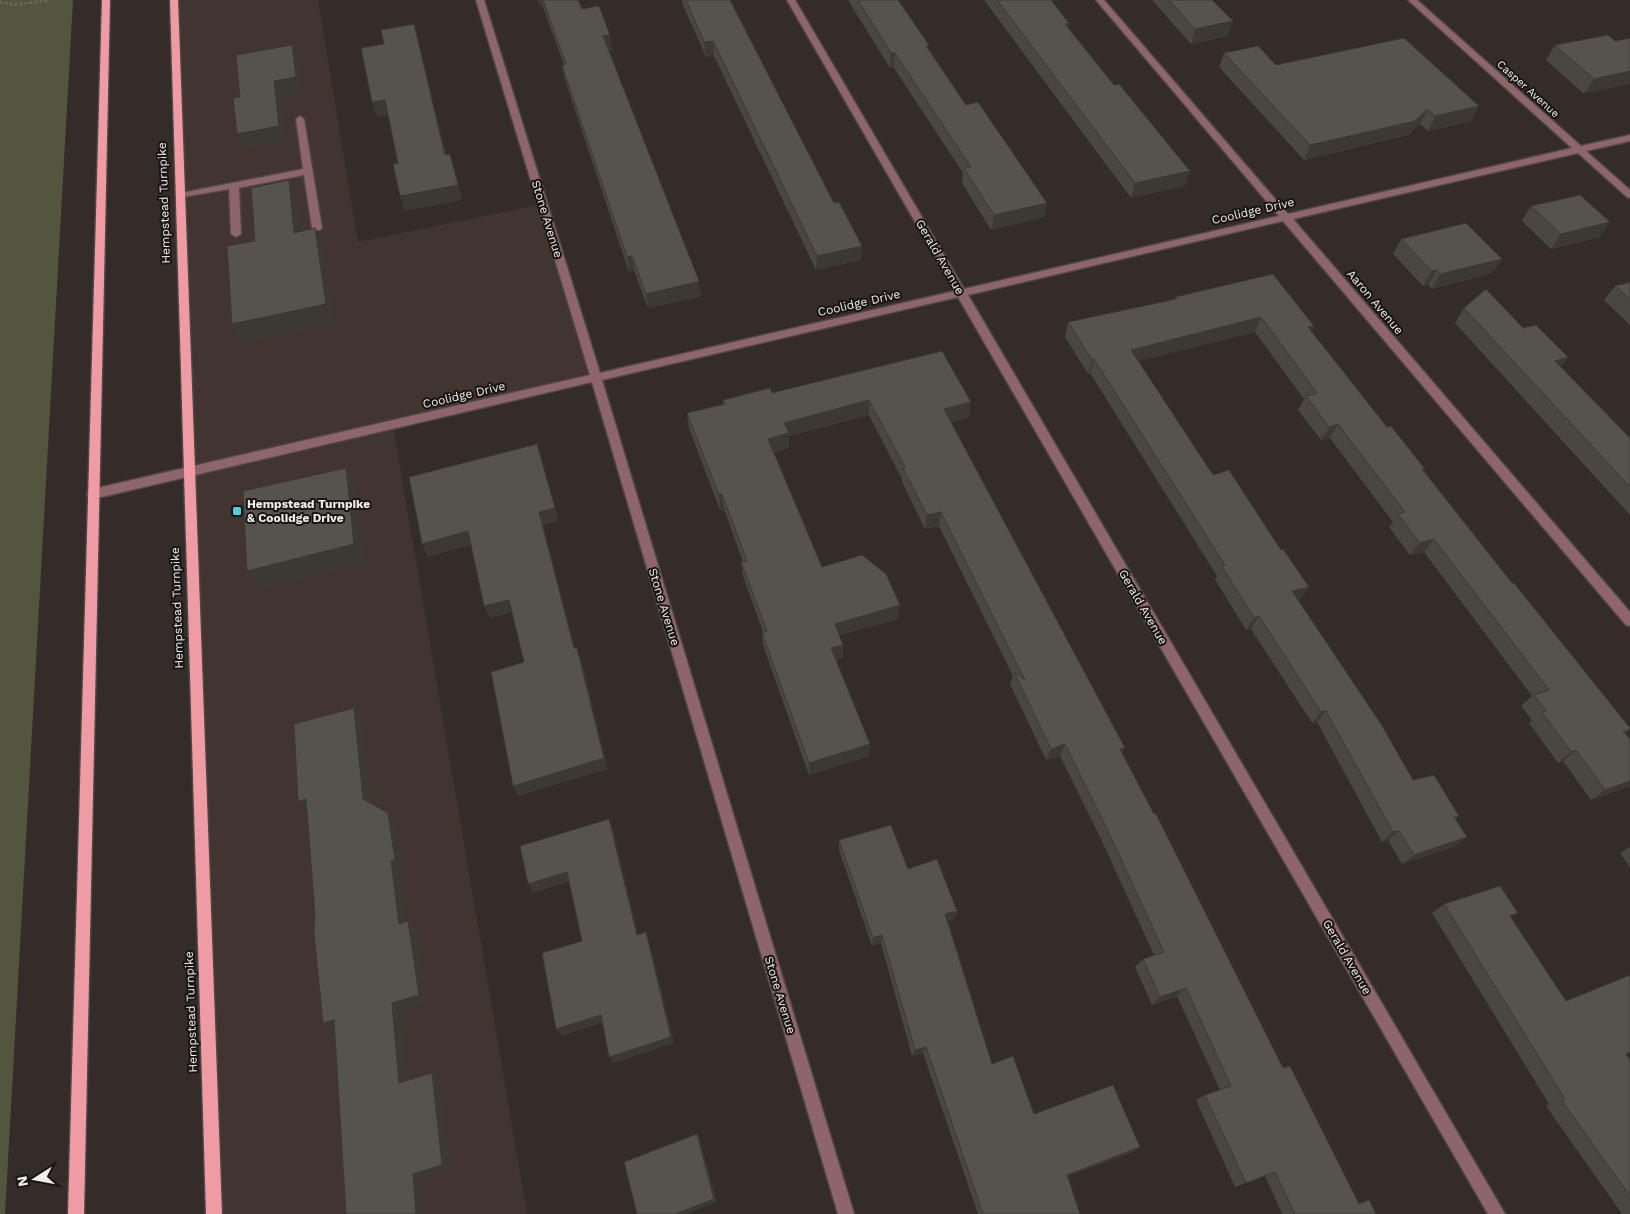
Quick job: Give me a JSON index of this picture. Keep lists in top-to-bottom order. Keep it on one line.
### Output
{"streets":{"main road":["Hempstead Turnpike"],"street":["Casper Avenue","Coolidge Drive","Stone Avenue","Gerald Avenue","Aaron Avenue"]},"crossings":[["Casper Avenue","Coolidge Drive"],["Hempstead Turnpike","Coolidge Drive"],["Coolidge Drive","Stone Avenue"],["Coolidge Drive","Gerald Avenue"],["Coolidge Drive","Aaron Avenue"]],"places":{"transit":["Hempstead Turnpike & Coolidge Drive"]},"north":"left"}
